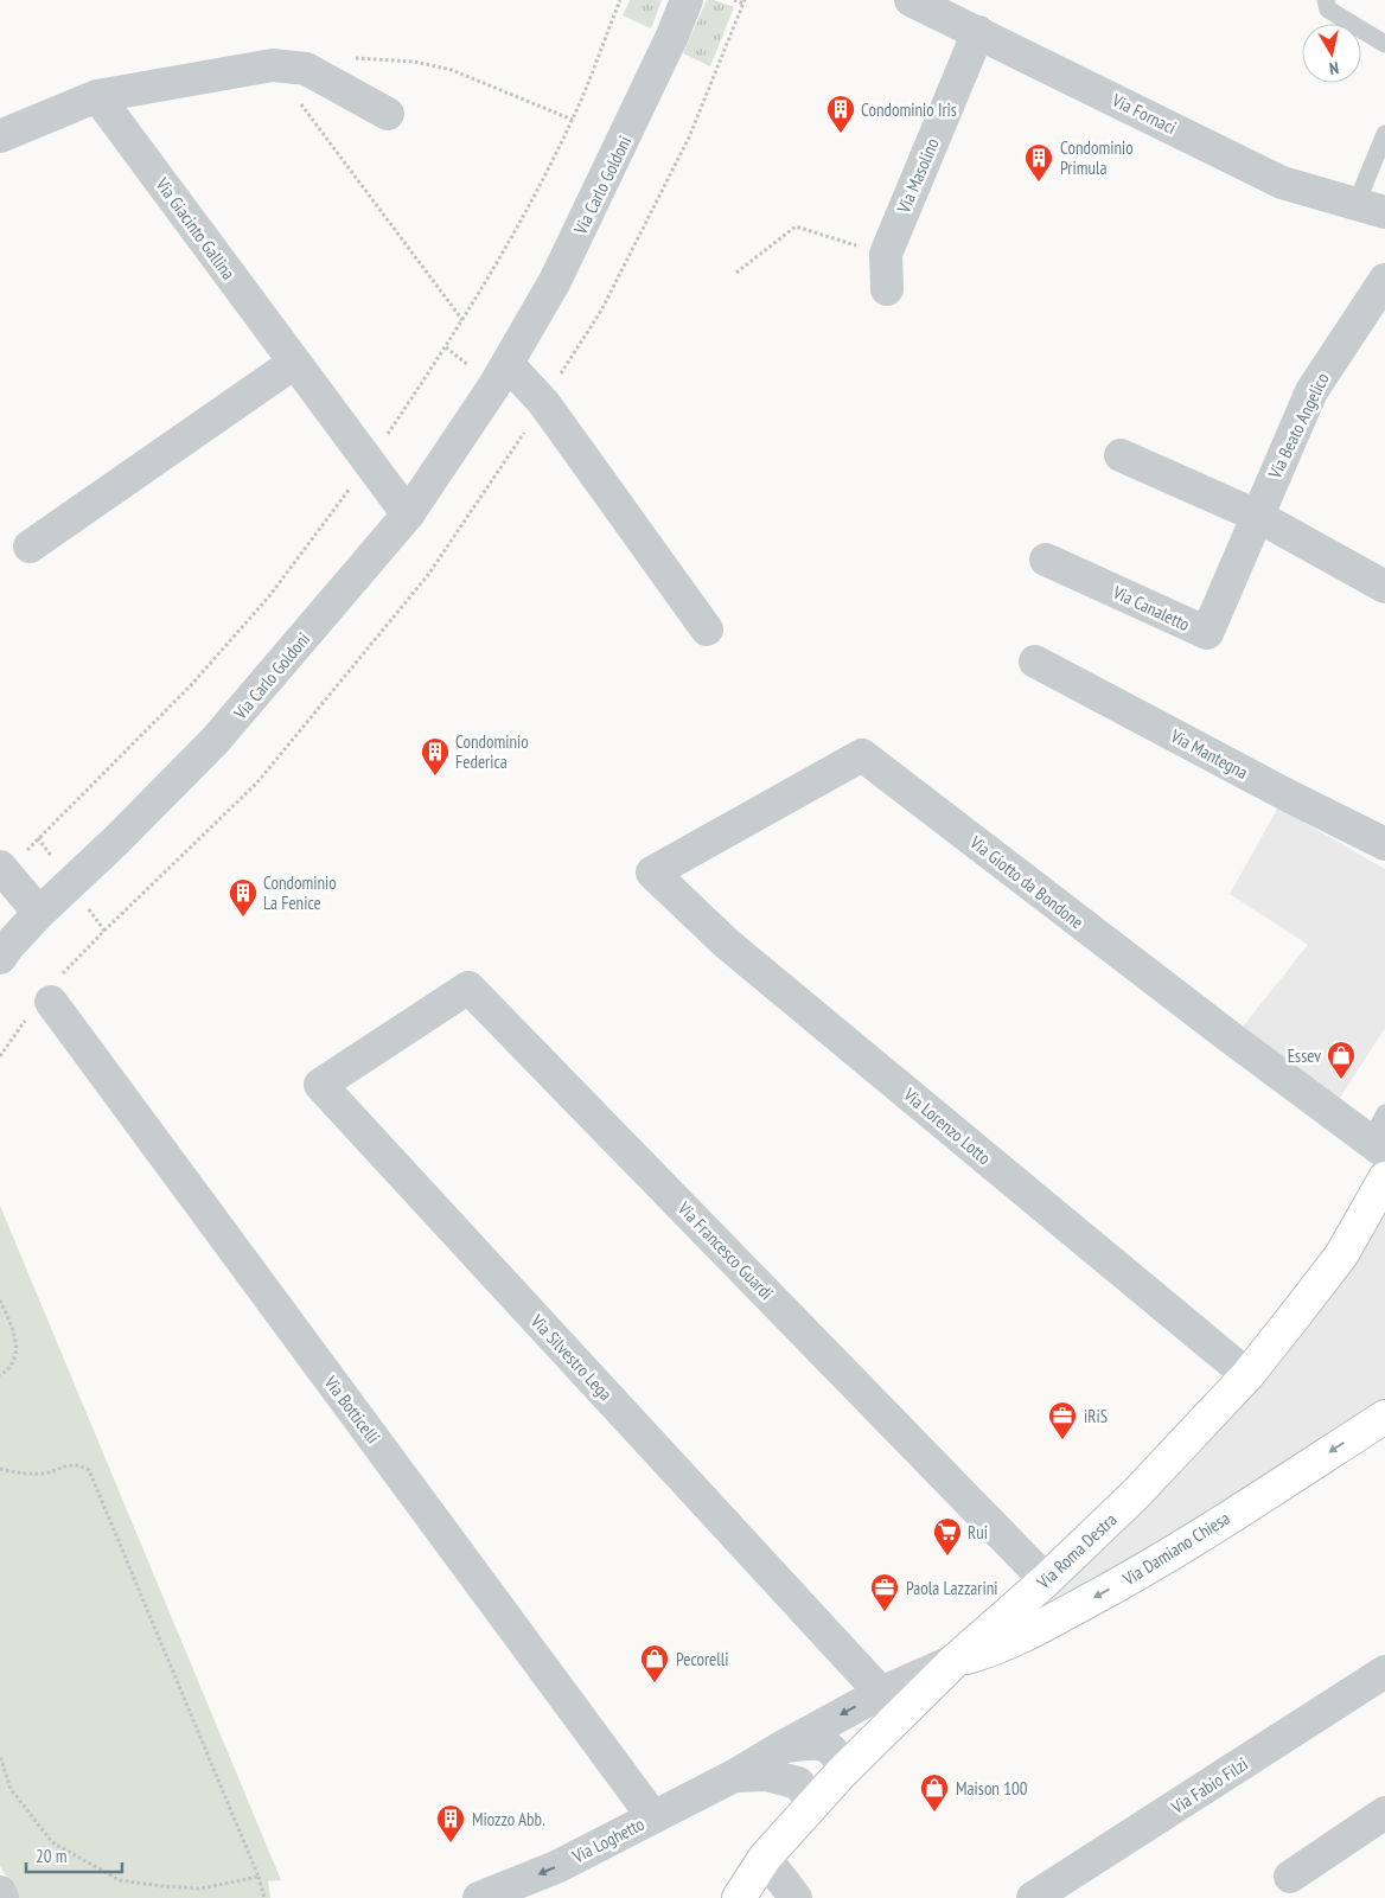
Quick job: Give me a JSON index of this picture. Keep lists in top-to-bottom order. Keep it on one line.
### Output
{"streets":{"street":["Via Fornaci","Via Masolino","Via Carlo Goldoni","Via Giacinto Gallina","Via Beato Angelico","Via Canaletto","Via Mantegna","Via Giotto da Bondone","Via Lorenzo Lotto","Via Francesco Guardi","Via Silvestro Lega","Via Botticelli","Via Damiano Chiesa","Via Roma Destra","Via Fabio Filzi","Via Loghetto"]},"crossings":[["Via Fornaci","Via Masolino"],["Via Carlo Goldoni","Via Giacinto Gallina"],["Via Beato Angelico","Via Canaletto"],["Via Giotto da Bondone","Via Lorenzo Lotto"],["Via Lorenzo Lotto","Via Roma Destra"],["Via Francesco Guardi","Via Silvestro Lega"],["Via Francesco Guardi","Via Roma Destra"],["Via Silvestro Lega","Via Loghetto"],["Via Botticelli","Via Loghetto"],["Via Damiano Chiesa","Via Roma Destra"],["Via Damiano Chiesa","Via Loghetto"],["Via Roma Destra","Via Loghetto"]],"one_way":["Via Damiano Chiesa","Via Loghetto"],"places":{"building":["Condominio Iris","Condominio Primula","Condominio Federica","Condominio La Fenice","Miozzo Abb."],"shop":["Essev","Pecorelli","Maison 100"],"office":["iRiS","Paola Lazzarini"],"supermarket":["Rui"]},"scale_bar":"20 m","north":"bottom"}
